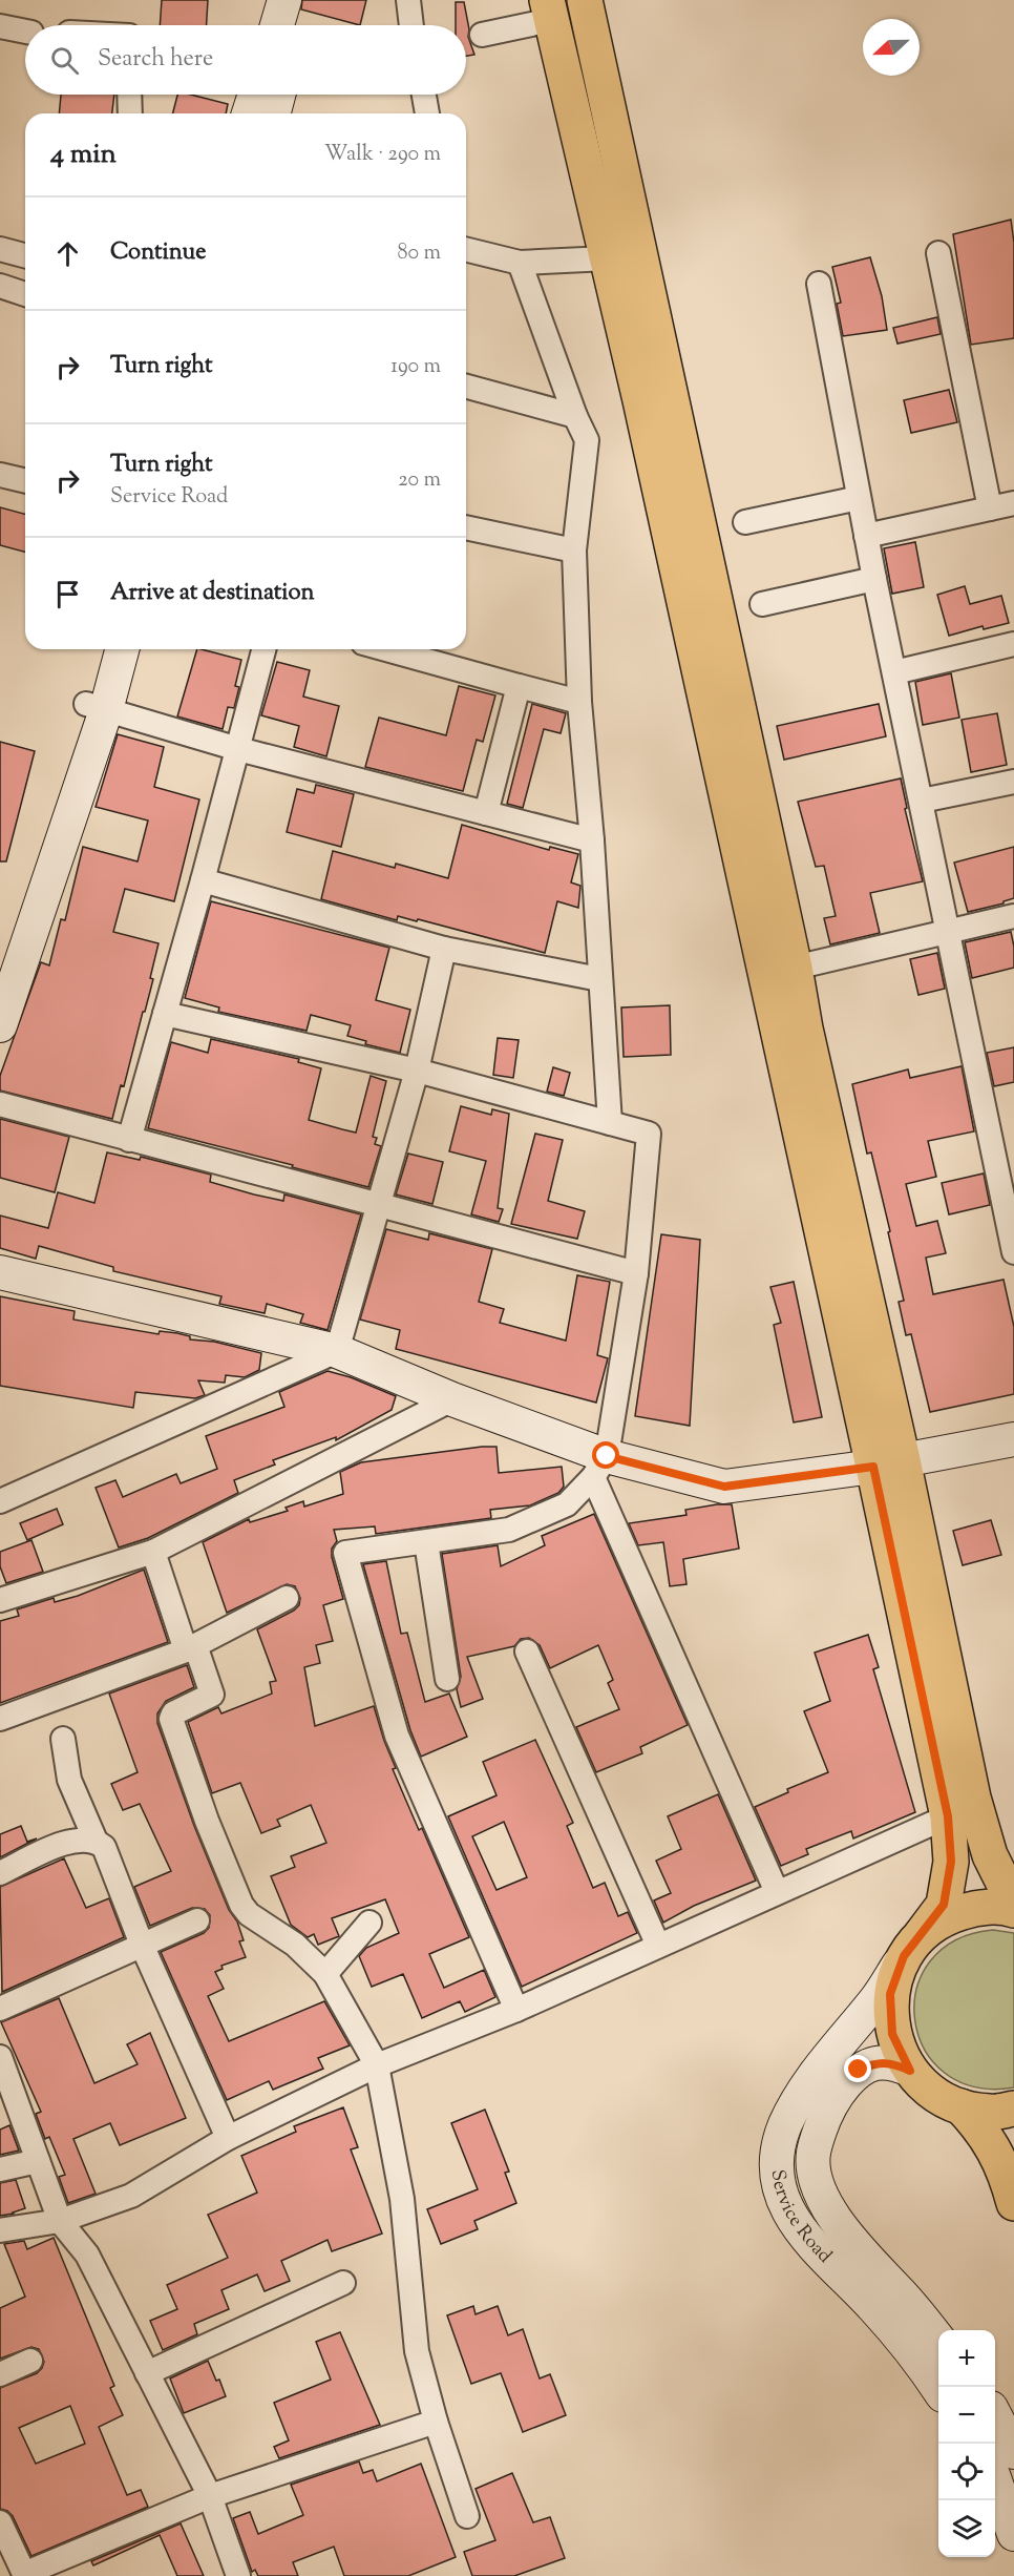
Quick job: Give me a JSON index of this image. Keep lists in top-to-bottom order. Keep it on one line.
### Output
{"streets":{"street":["Service Road"]},"north":"left","page":{"search":"Search here","heading":["4 min","Walk · 290 m"],"list":[["Continue","80 m"],["Turn right","190 m"],["Turn right","Service Road","20 m"],"Arrive at destination"],"map_buttons":["+","−"]}}
